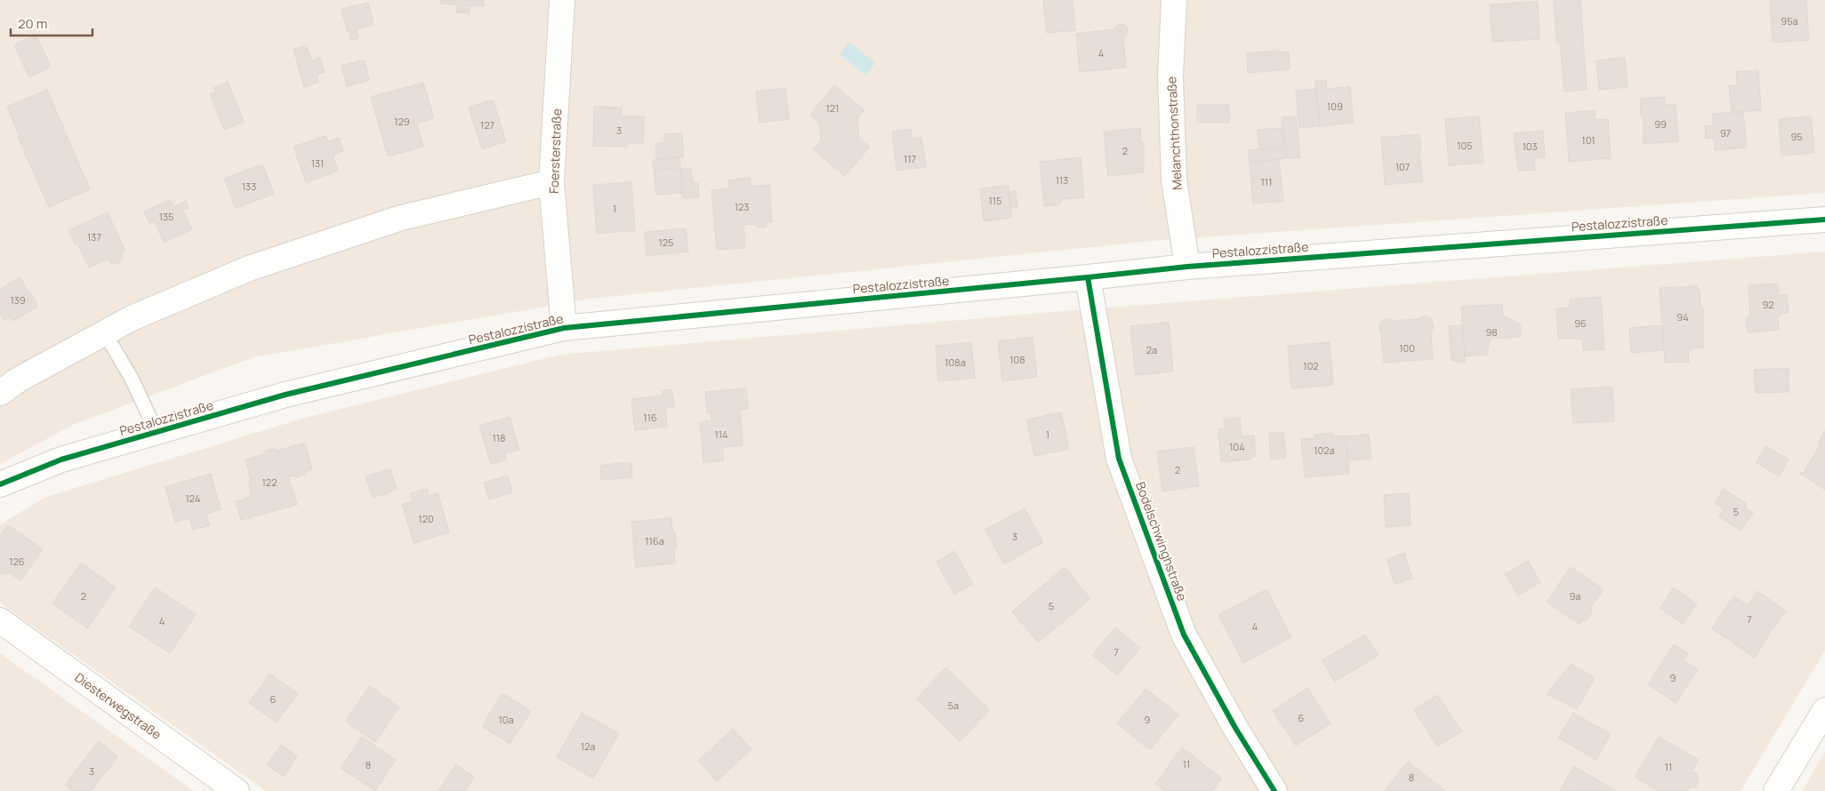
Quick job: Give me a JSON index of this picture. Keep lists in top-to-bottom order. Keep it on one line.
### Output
{"streets":{"street":["Melanchthonstraße","Foersterstraße","Pestalozzistraße","Bodelschwinghstraße","Diesterwegstraße"]},"crossings":[["Melanchthonstraße","Pestalozzistraße"],["Foersterstraße","Pestalozzistraße"],["Pestalozzistraße","Bodelschwinghstraße"]],"house_numbers":["95a","4","109","121","129","99","127","3","97","95","101","105","103","2","117","131","107","113","111","133","115","123","1","135","137","125","139","92","94","96","98","100","2a","108","108a","102","116","114","1","118","104","102a","2","122","124","5","120","3","116a","126","2","9a","5","7","4","4","7","9","6","5a","6","10a","9","12a","11","8","11","3","8"],"scale_bar":"20 m"}
